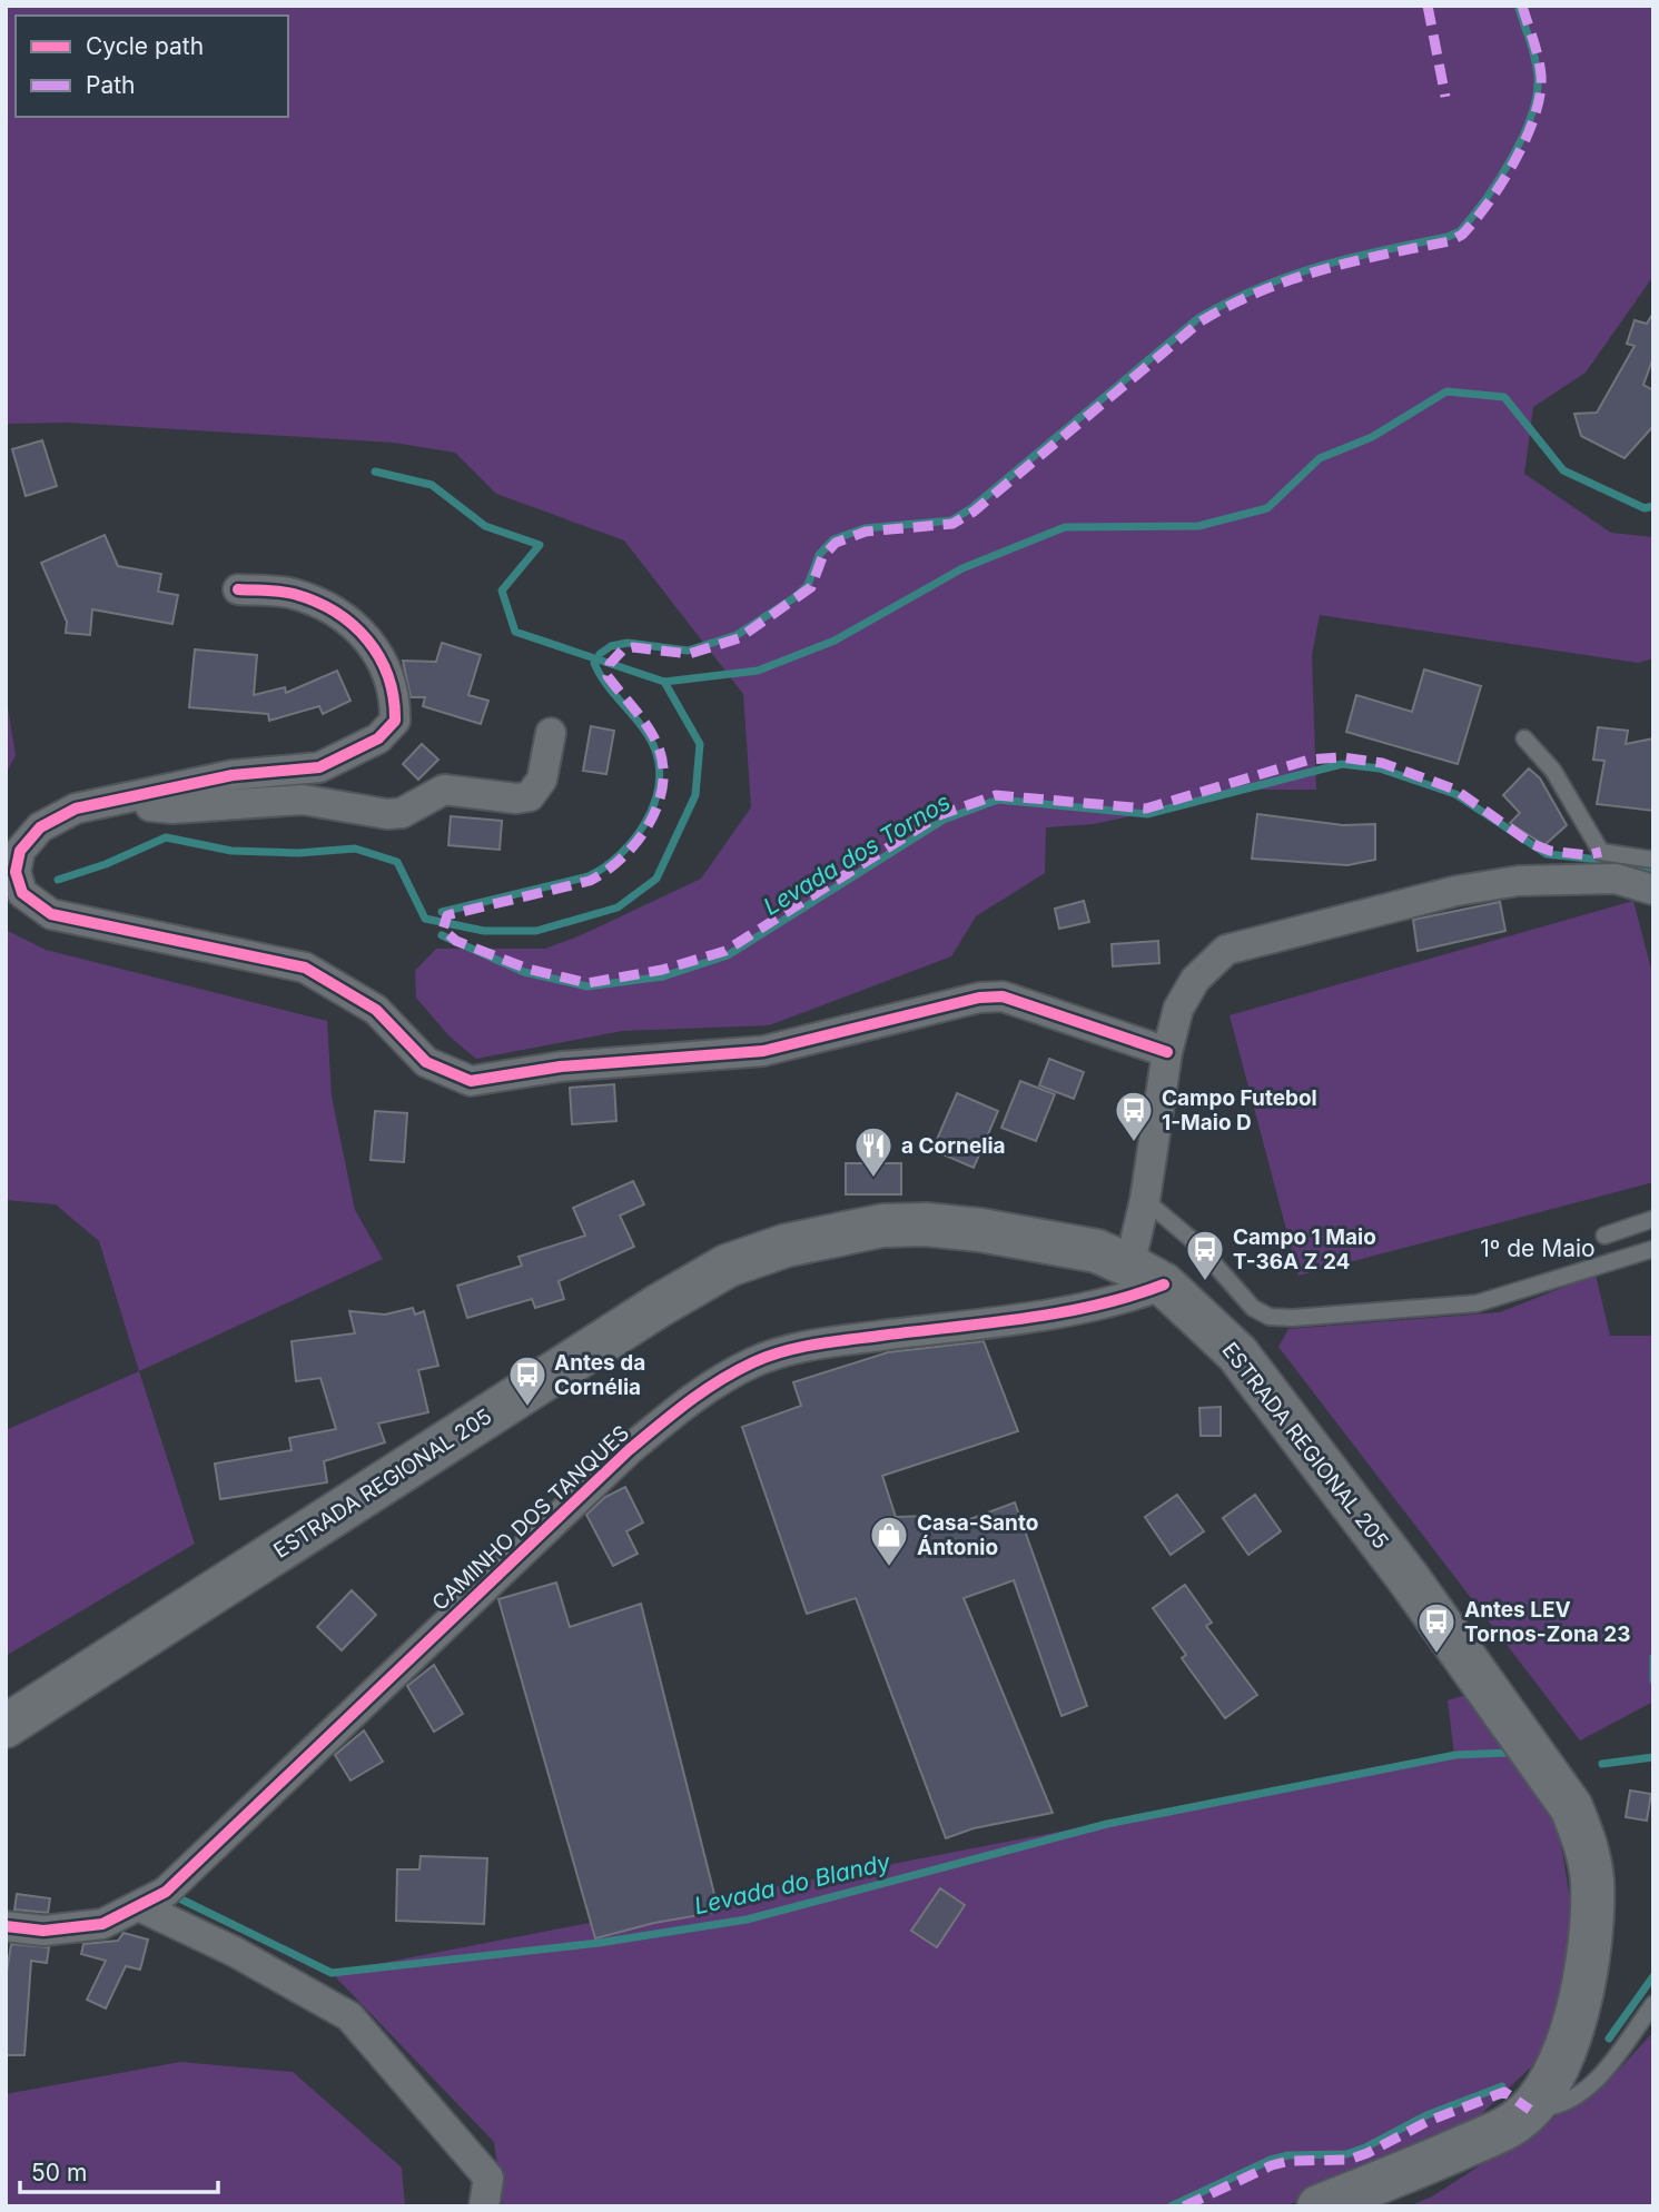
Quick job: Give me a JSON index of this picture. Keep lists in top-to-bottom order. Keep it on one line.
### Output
{"streets":{"main road":["ESTRADA REGIONAL 205"],"street":["CAMINHO DOS TANQUES"]},"crossings":[["ESTRADA REGIONAL 205","CAMINHO DOS TANQUES"]],"districts":["1º de Maio"],"water":["Levada dos Tornos","Levada do Blandy"],"places":{"bus stop":["Campo Futebol 1-Maio D","Campo 1 Maio T-36A Z 24","Antes da Cornélia","Antes LEV Tornos-Zona 23"],"restaurant":["a Cornelia"],"shop":["Casa-Santo Ántonio"]},"legend":["Cycle path","Path"],"scale_bar":"50 m"}
